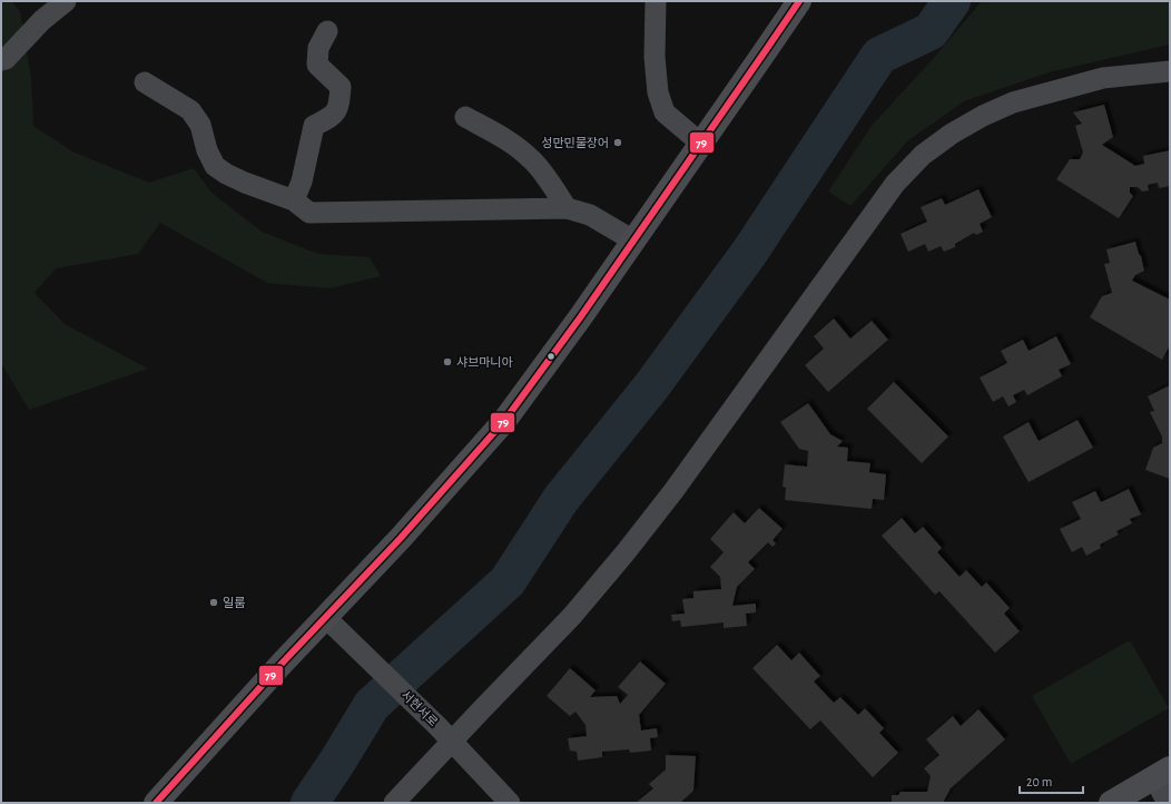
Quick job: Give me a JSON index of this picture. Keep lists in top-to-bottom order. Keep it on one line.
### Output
{"streets":{"street":["서현서로"]},"places":["성만민물장어","샤브마니아","일룸"],"lines":["transit line 79"],"scale_bar":"20 m"}
